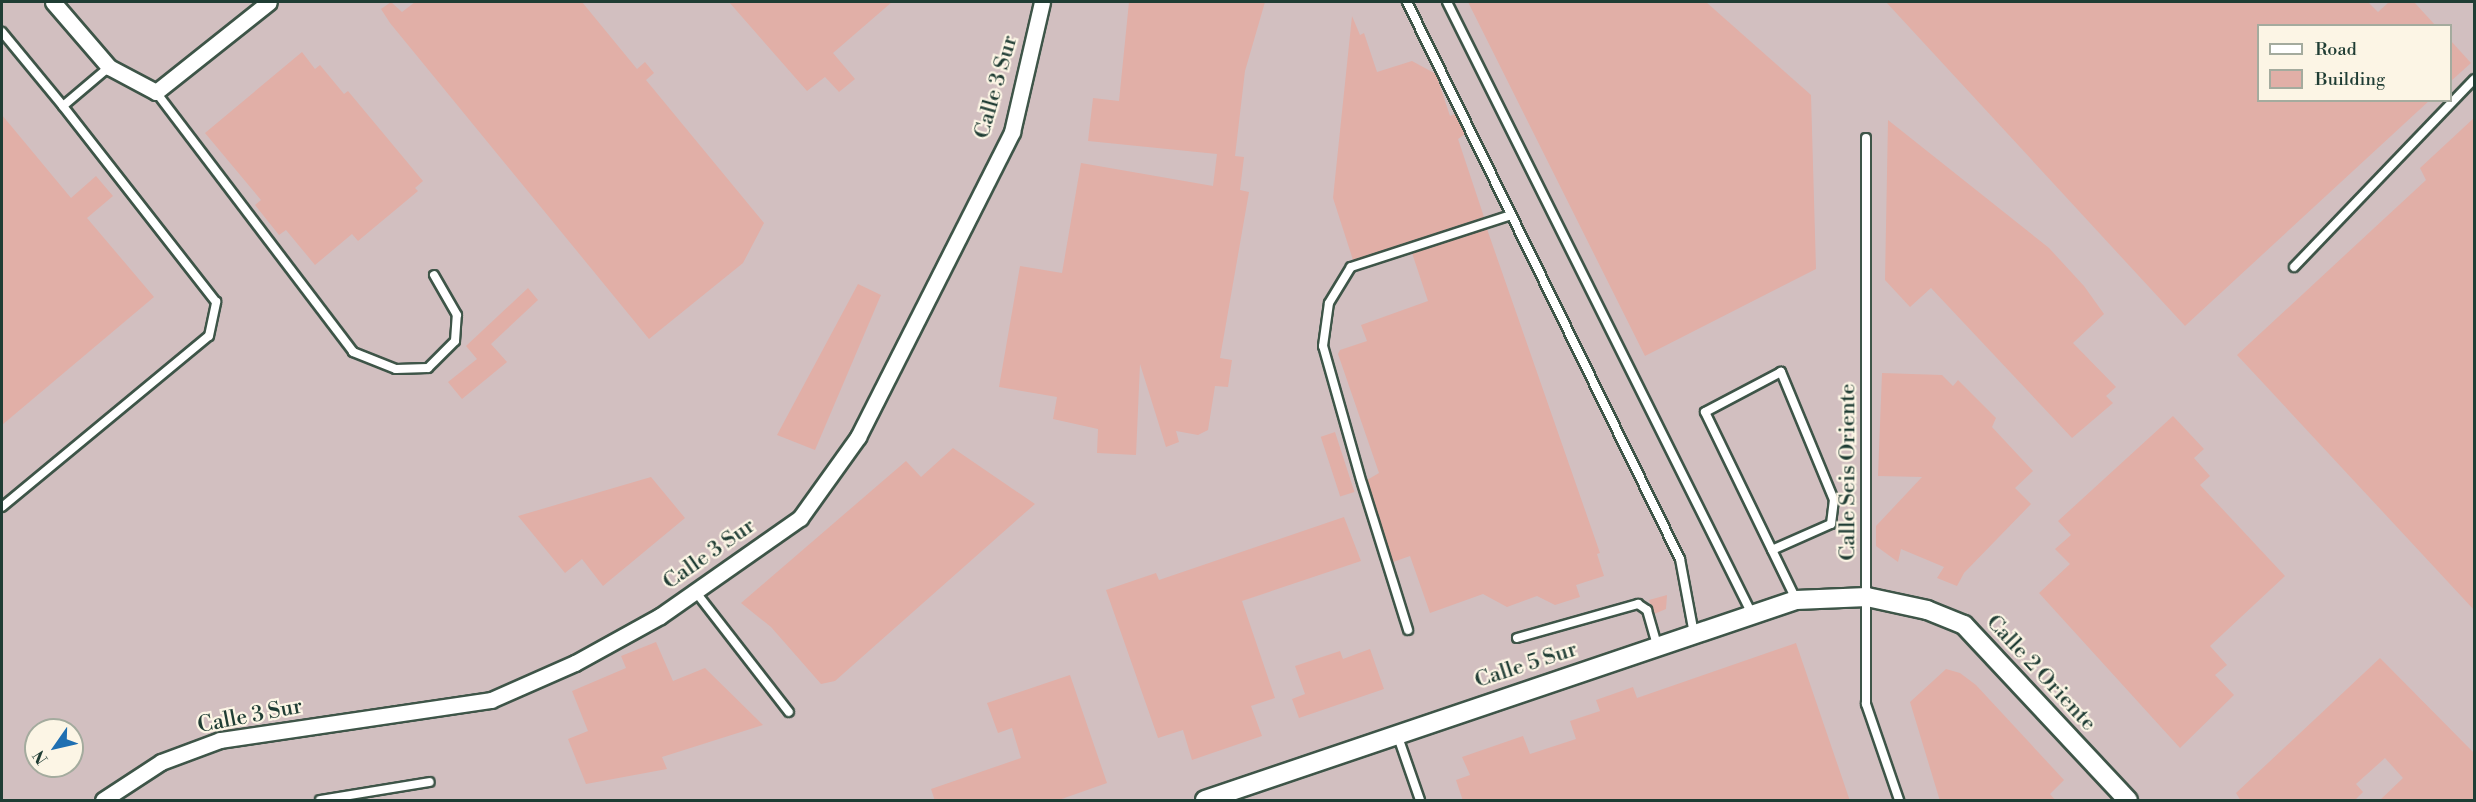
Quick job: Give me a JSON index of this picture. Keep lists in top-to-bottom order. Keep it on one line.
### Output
{"streets":{"street":["Calle 3 Sur","Calle 5 Sur","Calle 2 Oriente"],"lane":["Calle Seis Oriente"]},"crossings":[["Calle Seis Oriente","Calle 5 Sur"],["Calle Seis Oriente","Calle 2 Oriente"],["Calle 5 Sur","Calle 2 Oriente"]],"legend":["Road","Building"],"north":"bottom left"}
